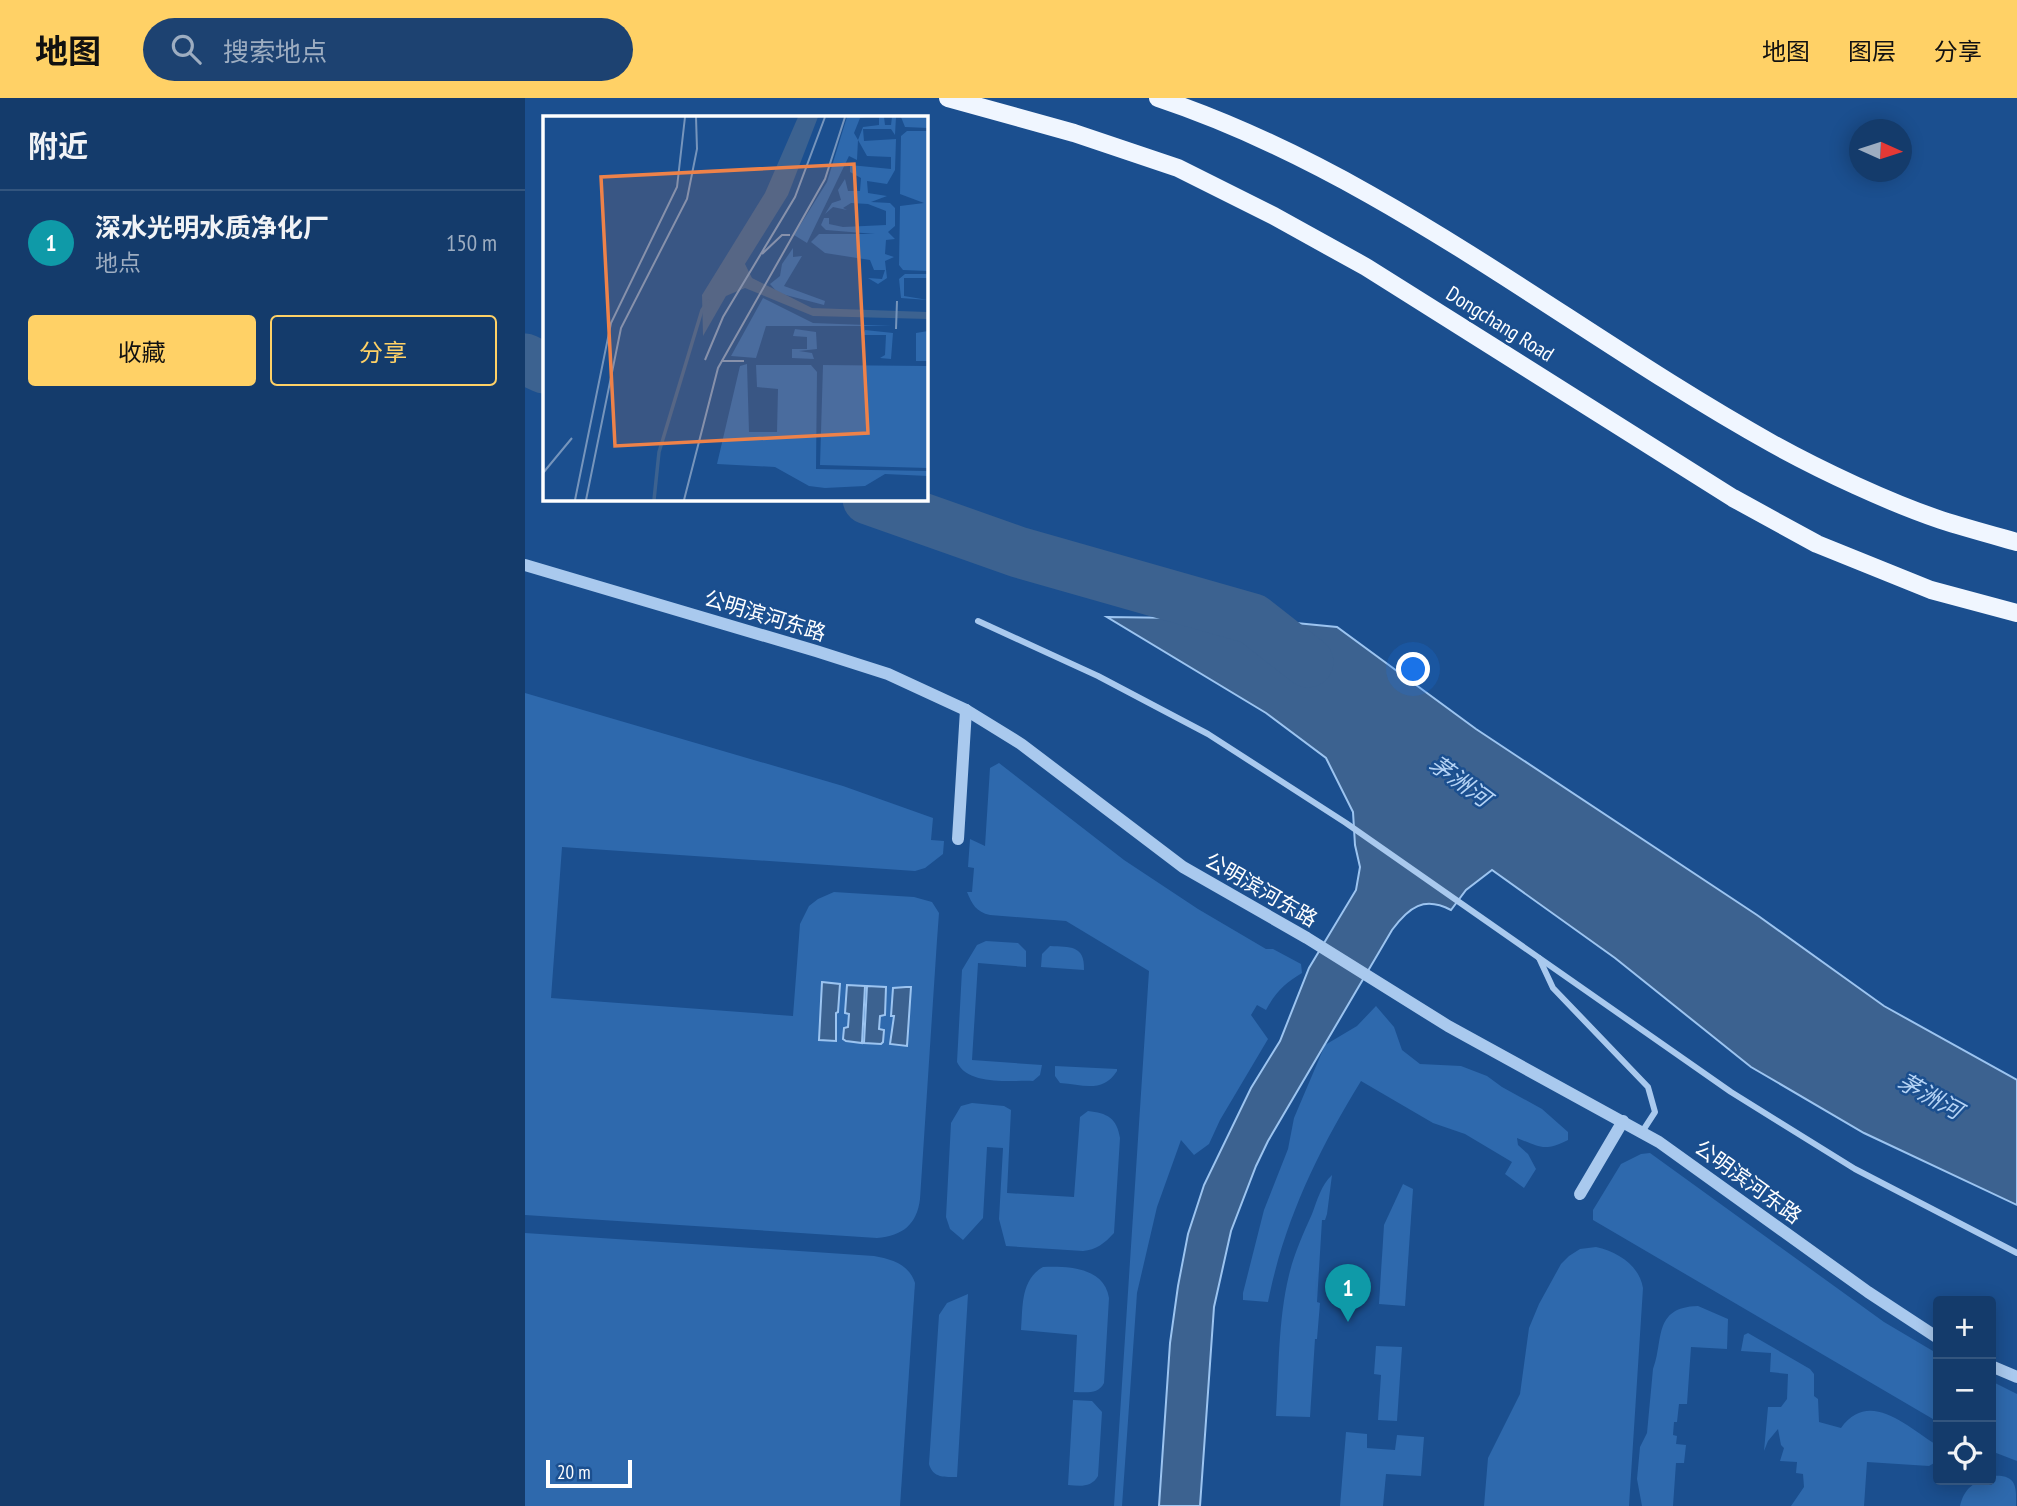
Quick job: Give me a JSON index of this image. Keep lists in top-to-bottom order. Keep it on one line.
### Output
{"streets":{"main road":["Dongchang Road"],"street":["公明滨河东路"]},"water":["茅洲河"],"scale_bar":"20 m","north":"right","page":{"header":"地图","search":"搜索地点","nav":["地图","图层","分享"],"heading":"附近","list":[{"mark":"1","name":"深水光明水质净化厂","note":"地点","value":"150 m"}],"buttons":["收藏","分享"],"pins":"1","map_buttons":["+","−"],"scale":"20 m"}}
